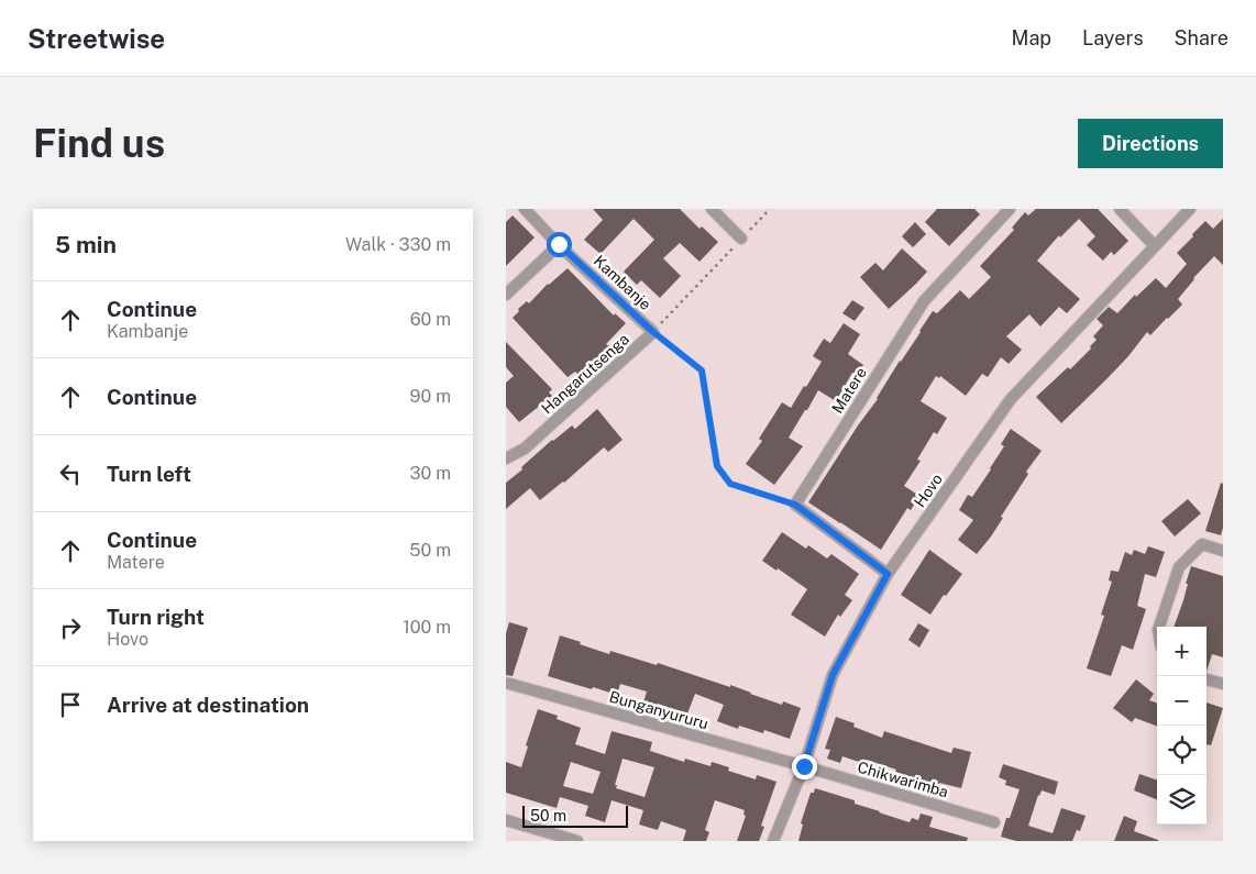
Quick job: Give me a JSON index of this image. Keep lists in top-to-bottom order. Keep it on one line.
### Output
{"streets":{"street":["Kambanje","Hangarutsenga","Matere","Hovo","Bunganyururu","Chikwarimba"]},"crossings":[["Kambanje","Hangarutsenga"],["Hovo","Bunganyururu"],["Hovo","Chikwarimba"],["Bunganyururu","Chikwarimba"]],"scale_bar":"50 m","page":{"header":"Streetwise","nav":["Map","Layers","Share"],"buttons":"Directions","title":"Find us","heading":["5 min","Walk · 330 m"],"list":[["Continue","Kambanje","60 m"],["Continue","90 m"],["Turn left","30 m"],["Continue","Matere","50 m"],["Turn right","Hovo","100 m"],"Arrive at destination"],"map_buttons":["+","−"],"scale":"50 m"}}
